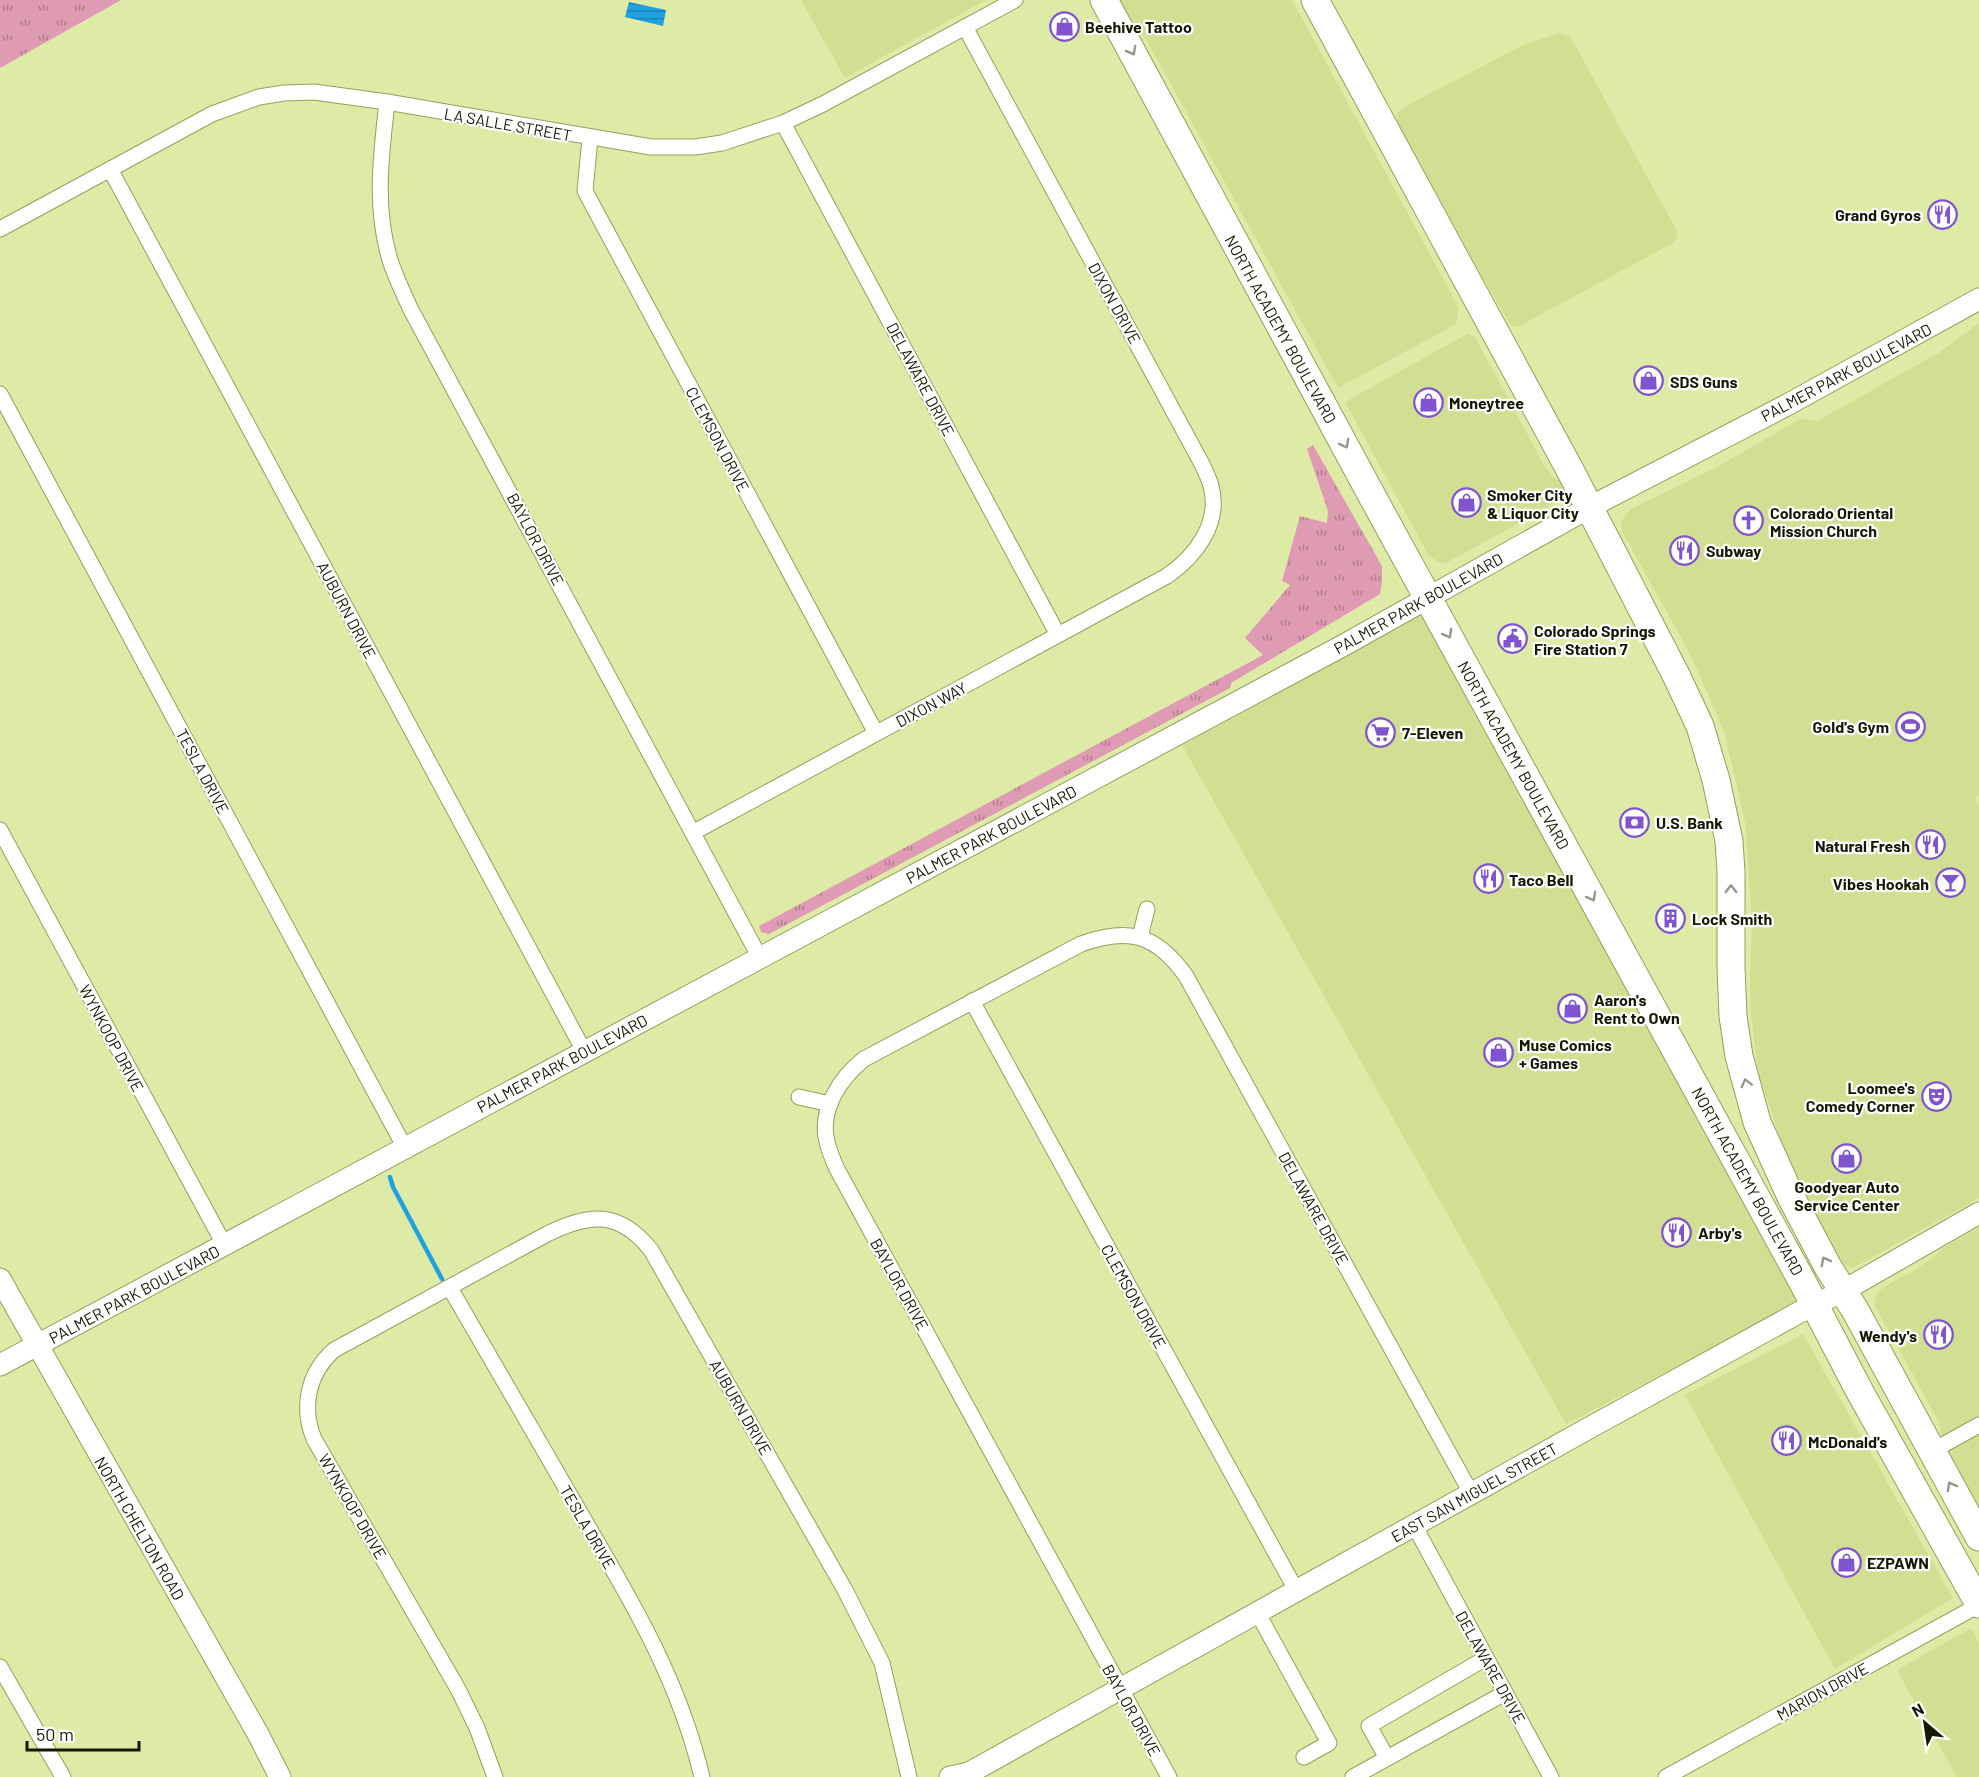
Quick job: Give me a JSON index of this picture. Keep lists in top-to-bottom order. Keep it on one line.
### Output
{"streets":{"highway":["NORTH ACADEMY BOULEVARD"],"main road":["PALMER PARK BOULEVARD","EAST SAN MIGUEL STREET","NORTH CHELTON ROAD"],"street":["LA SALLE STREET","DIXON DRIVE","DELAWARE DRIVE","CLEMSON DRIVE","BAYLOR DRIVE","AUBURN DRIVE","DIXON WAY","TESLA DRIVE","WYNKOOP DRIVE","MARION DRIVE"]},"crossings":[["LA SALLE STREET","DIXON DRIVE"],["LA SALLE STREET","DELAWARE DRIVE"],["LA SALLE STREET","CLEMSON DRIVE"],["LA SALLE STREET","BAYLOR DRIVE"],["LA SALLE STREET","AUBURN DRIVE"],["DIXON DRIVE","DIXON WAY"],["NORTH ACADEMY BOULEVARD","PALMER PARK BOULEVARD"],["NORTH ACADEMY BOULEVARD","EAST SAN MIGUEL STREET"],["NORTH ACADEMY BOULEVARD","MARION DRIVE"],["PALMER PARK BOULEVARD","BAYLOR DRIVE"],["PALMER PARK BOULEVARD","AUBURN DRIVE"],["PALMER PARK BOULEVARD","TESLA DRIVE"],["PALMER PARK BOULEVARD","WYNKOOP DRIVE"],["PALMER PARK BOULEVARD","NORTH CHELTON ROAD"],["DELAWARE DRIVE","BAYLOR DRIVE"],["DELAWARE DRIVE","DIXON WAY"],["DELAWARE DRIVE","EAST SAN MIGUEL STREET"],["CLEMSON DRIVE","BAYLOR DRIVE"],["CLEMSON DRIVE","DIXON WAY"],["CLEMSON DRIVE","EAST SAN MIGUEL STREET"],["BAYLOR DRIVE","DIXON WAY"],["BAYLOR DRIVE","EAST SAN MIGUEL STREET"],["AUBURN DRIVE","TESLA DRIVE"],["AUBURN DRIVE","WYNKOOP DRIVE"],["TESLA DRIVE","WYNKOOP DRIVE"]],"places":{"shop":["Beehive Tattoo","SDS Guns","Moneytree","Smoker City & Liquor City","Aaron's Rent to Own","Muse Comics + Games","Goodyear Auto Service Center","EZPAWN"],"restaurant":["Grand Gyros","Subway","Natural Fresh","Taco Bell","Arby's","Wendy's","McDonald's"],"church":["Colorado Oriental Mission Church"],"public building":["Colorado Springs Fire Station 7"],"sports":["Gold's Gym"],"supermarket":["7-Eleven"],"bank":["U.S. Bank"],"bar":["Vibes Hookah"],"building":["Lock Smith"],"theatre":["Loomee's Comedy Corner"]},"scale_bar":"50 m","north":"top left"}
